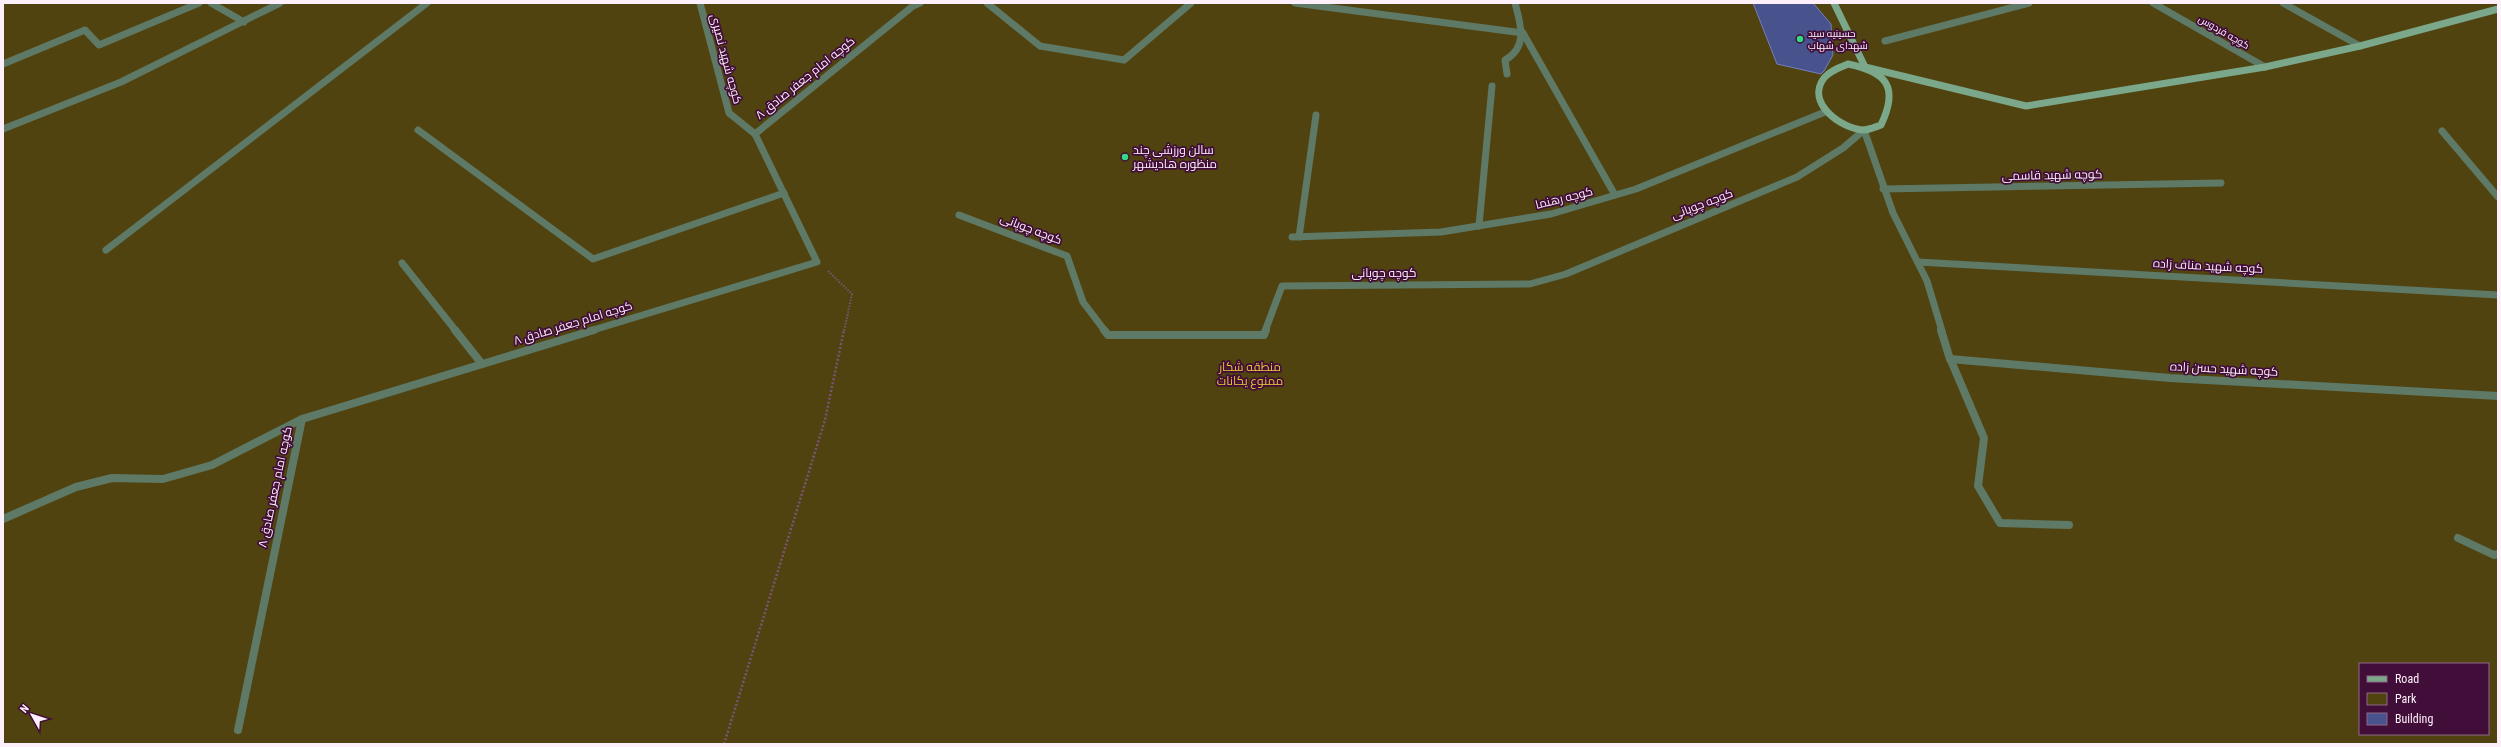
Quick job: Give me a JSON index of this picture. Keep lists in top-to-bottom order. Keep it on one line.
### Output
{"streets":{"street":["کوچه فردوس","کوچه شهید نصیری","کوچه امام جعفر صادق ۸","کوچه شهید قاسمی","کوچه رهنما","کوچه چوپانی","کوچه شهید مناف زاده","کوچه شهید حسن زاده"]},"crossings":[["کوچه شهید نصیری","کوچه امام جعفر صادق ۸"],["کوچه رهنما","کوچه چوپانی"]],"parks":["منطقه شکار ممنوع یکانات"],"places":["حسینیه سید شهدای شهاب","سالن ورزشی چند منظوره هادیشهر"],"legend":["Road","Park","Building"],"north":"top left"}
